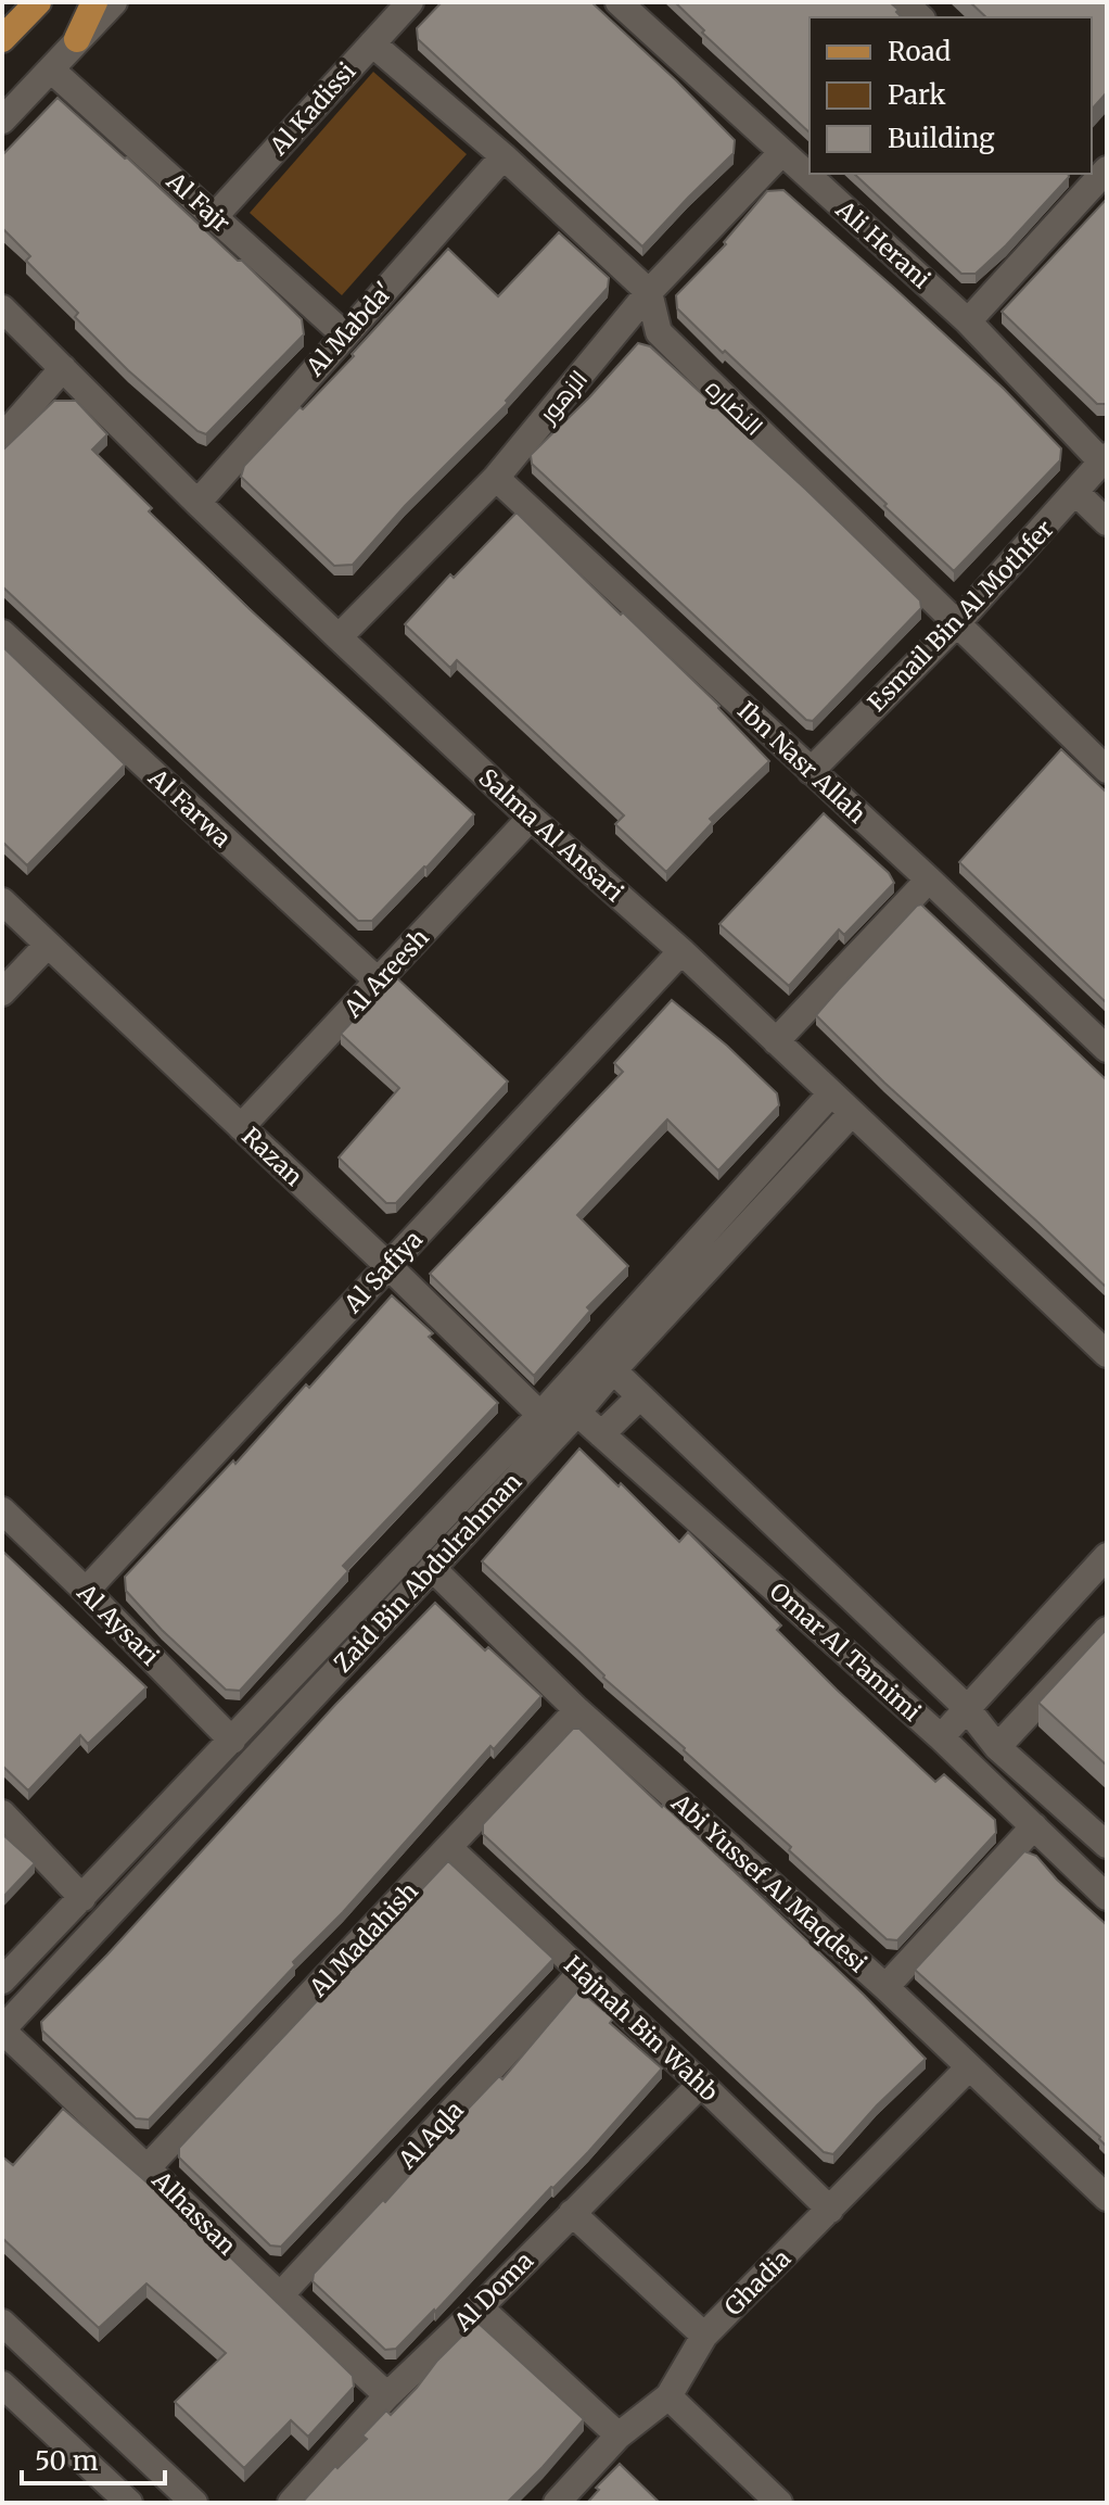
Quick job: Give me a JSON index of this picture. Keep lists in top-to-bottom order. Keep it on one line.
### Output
{"streets":{"street":["Al Kadissi","Al Fajr","Ali Herani","Al Mabda'","الزهور","النضاره","Esmail Bin Al Mothfer","Ibn Nasr Allah","Al Farwa","Salma Al Ansari","Al Areesh","Razan","Al Safiya","Zaid Bin Abdulrahman","Al Aysari","Omar Al Tamimi","Abi Yussef Al Maqdesi","Al Madahish","Hajnah Bin Wahb","Al Aqla","Alhassan","Ghadia","Al Doma"]},"crossings":[["Al Kadissi","Al Fajr"],["Al Fajr","Al Mabda'"],["Ali Herani","الزهور"],["Ali Herani","Esmail Bin Al Mothfer"],["Al Mabda'","Salma Al Ansari"],["الزهور","النضاره"],["الزهور","Ibn Nasr Allah"],["الزهور","Salma Al Ansari"],["النضاره","Esmail Bin Al Mothfer"],["Esmail Bin Al Mothfer","Ibn Nasr Allah"],["Al Farwa","Al Areesh"],["Salma Al Ansari","Al Areesh"],["Salma Al Ansari","Al Safiya"],["Salma Al Ansari","Zaid Bin Abdulrahman"],["Al Areesh","Razan"],["Razan","Al Safiya"],["Razan","Zaid Bin Abdulrahman"],["Al Safiya","Al Aysari"],["Zaid Bin Abdulrahman","Al Aysari"],["Zaid Bin Abdulrahman","Omar Al Tamimi"],["Zaid Bin Abdulrahman","Abi Yussef Al Maqdesi"],["Zaid Bin Abdulrahman","Alhassan"],["Abi Yussef Al Maqdesi","Al Madahish"],["Abi Yussef Al Maqdesi","Ghadia"],["Al Madahish","Hajnah Bin Wahb"],["Al Madahish","Alhassan"],["Hajnah Bin Wahb","Al Aqla"],["Hajnah Bin Wahb","Ghadia"],["Hajnah Bin Wahb","Al Doma"],["Al Aqla","Alhassan"],["Alhassan","Al Doma"]],"legend":["Road","Park","Building"],"scale_bar":"50 m"}
